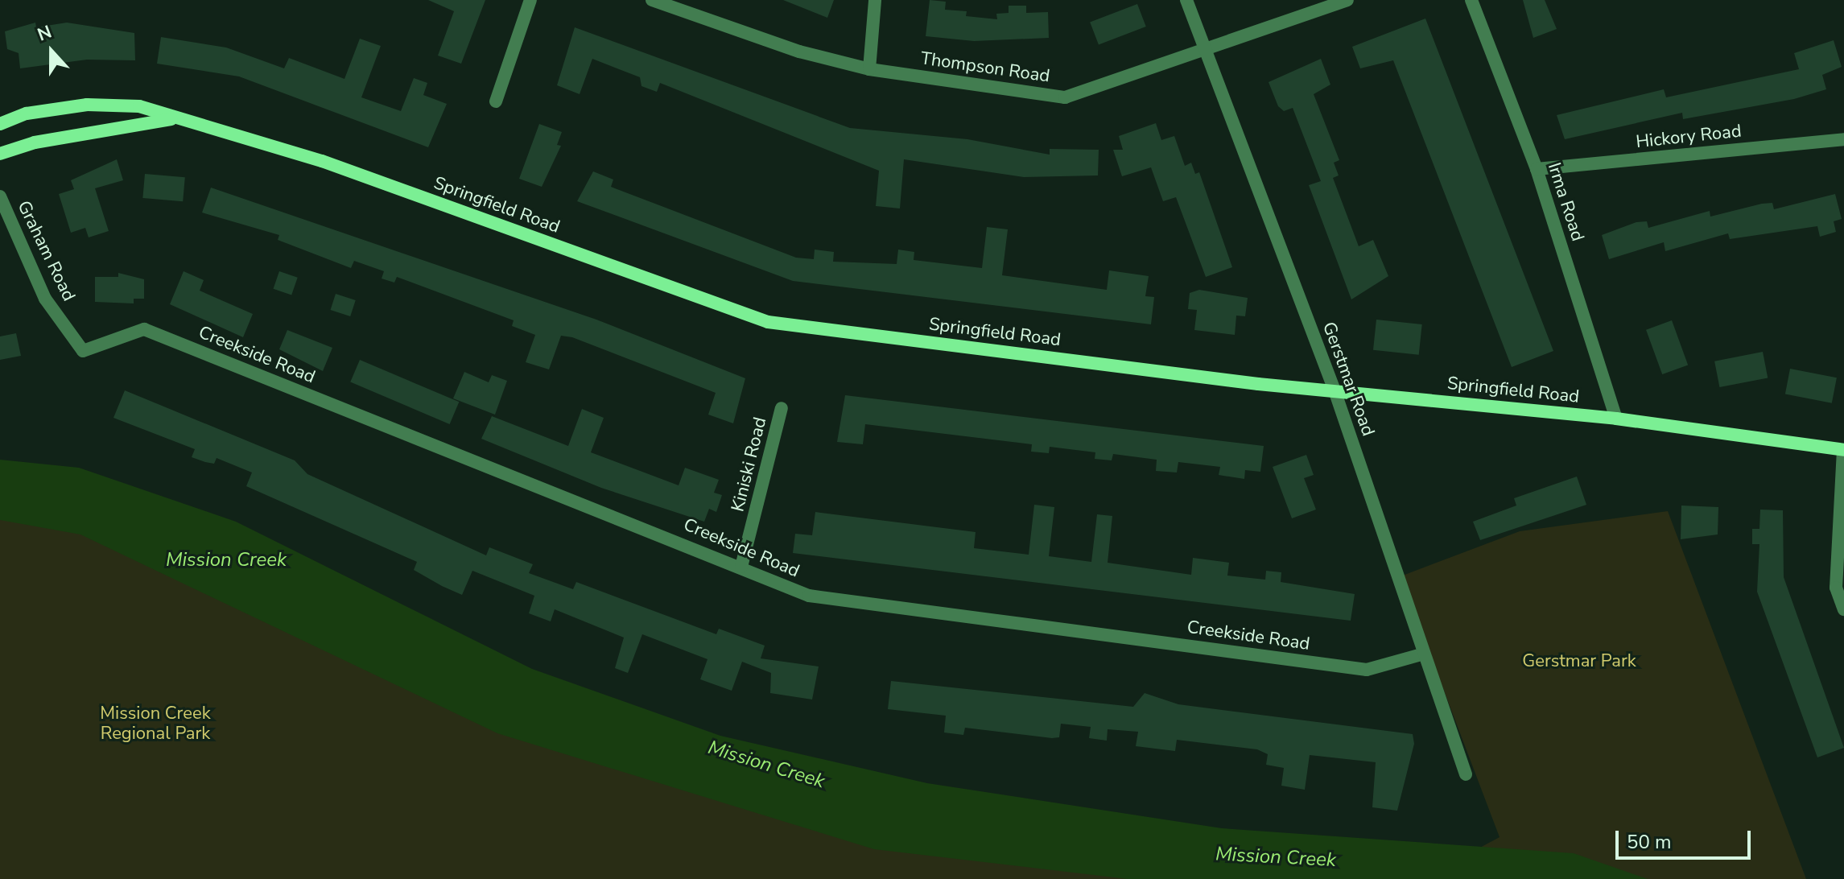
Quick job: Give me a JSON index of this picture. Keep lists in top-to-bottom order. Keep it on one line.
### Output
{"streets":{"main road":["Springfield Road"],"street":["Thompson Road","Hickory Road","Irma Road","Graham Road","Creekside Road","Gerstmar Road","Kiniski Road"]},"crossings":[["Thompson Road","Gerstmar Road"],["Hickory Road","Irma Road"],["Irma Road","Springfield Road"],["Springfield Road","Gerstmar Road"],["Graham Road","Creekside Road"],["Creekside Road","Gerstmar Road"],["Creekside Road","Kiniski Road"]],"water":["Mission Creek"],"parks":["Gerstmar Park","Mission Creek Regional Park"],"scale_bar":"50 m","north":"top"}
